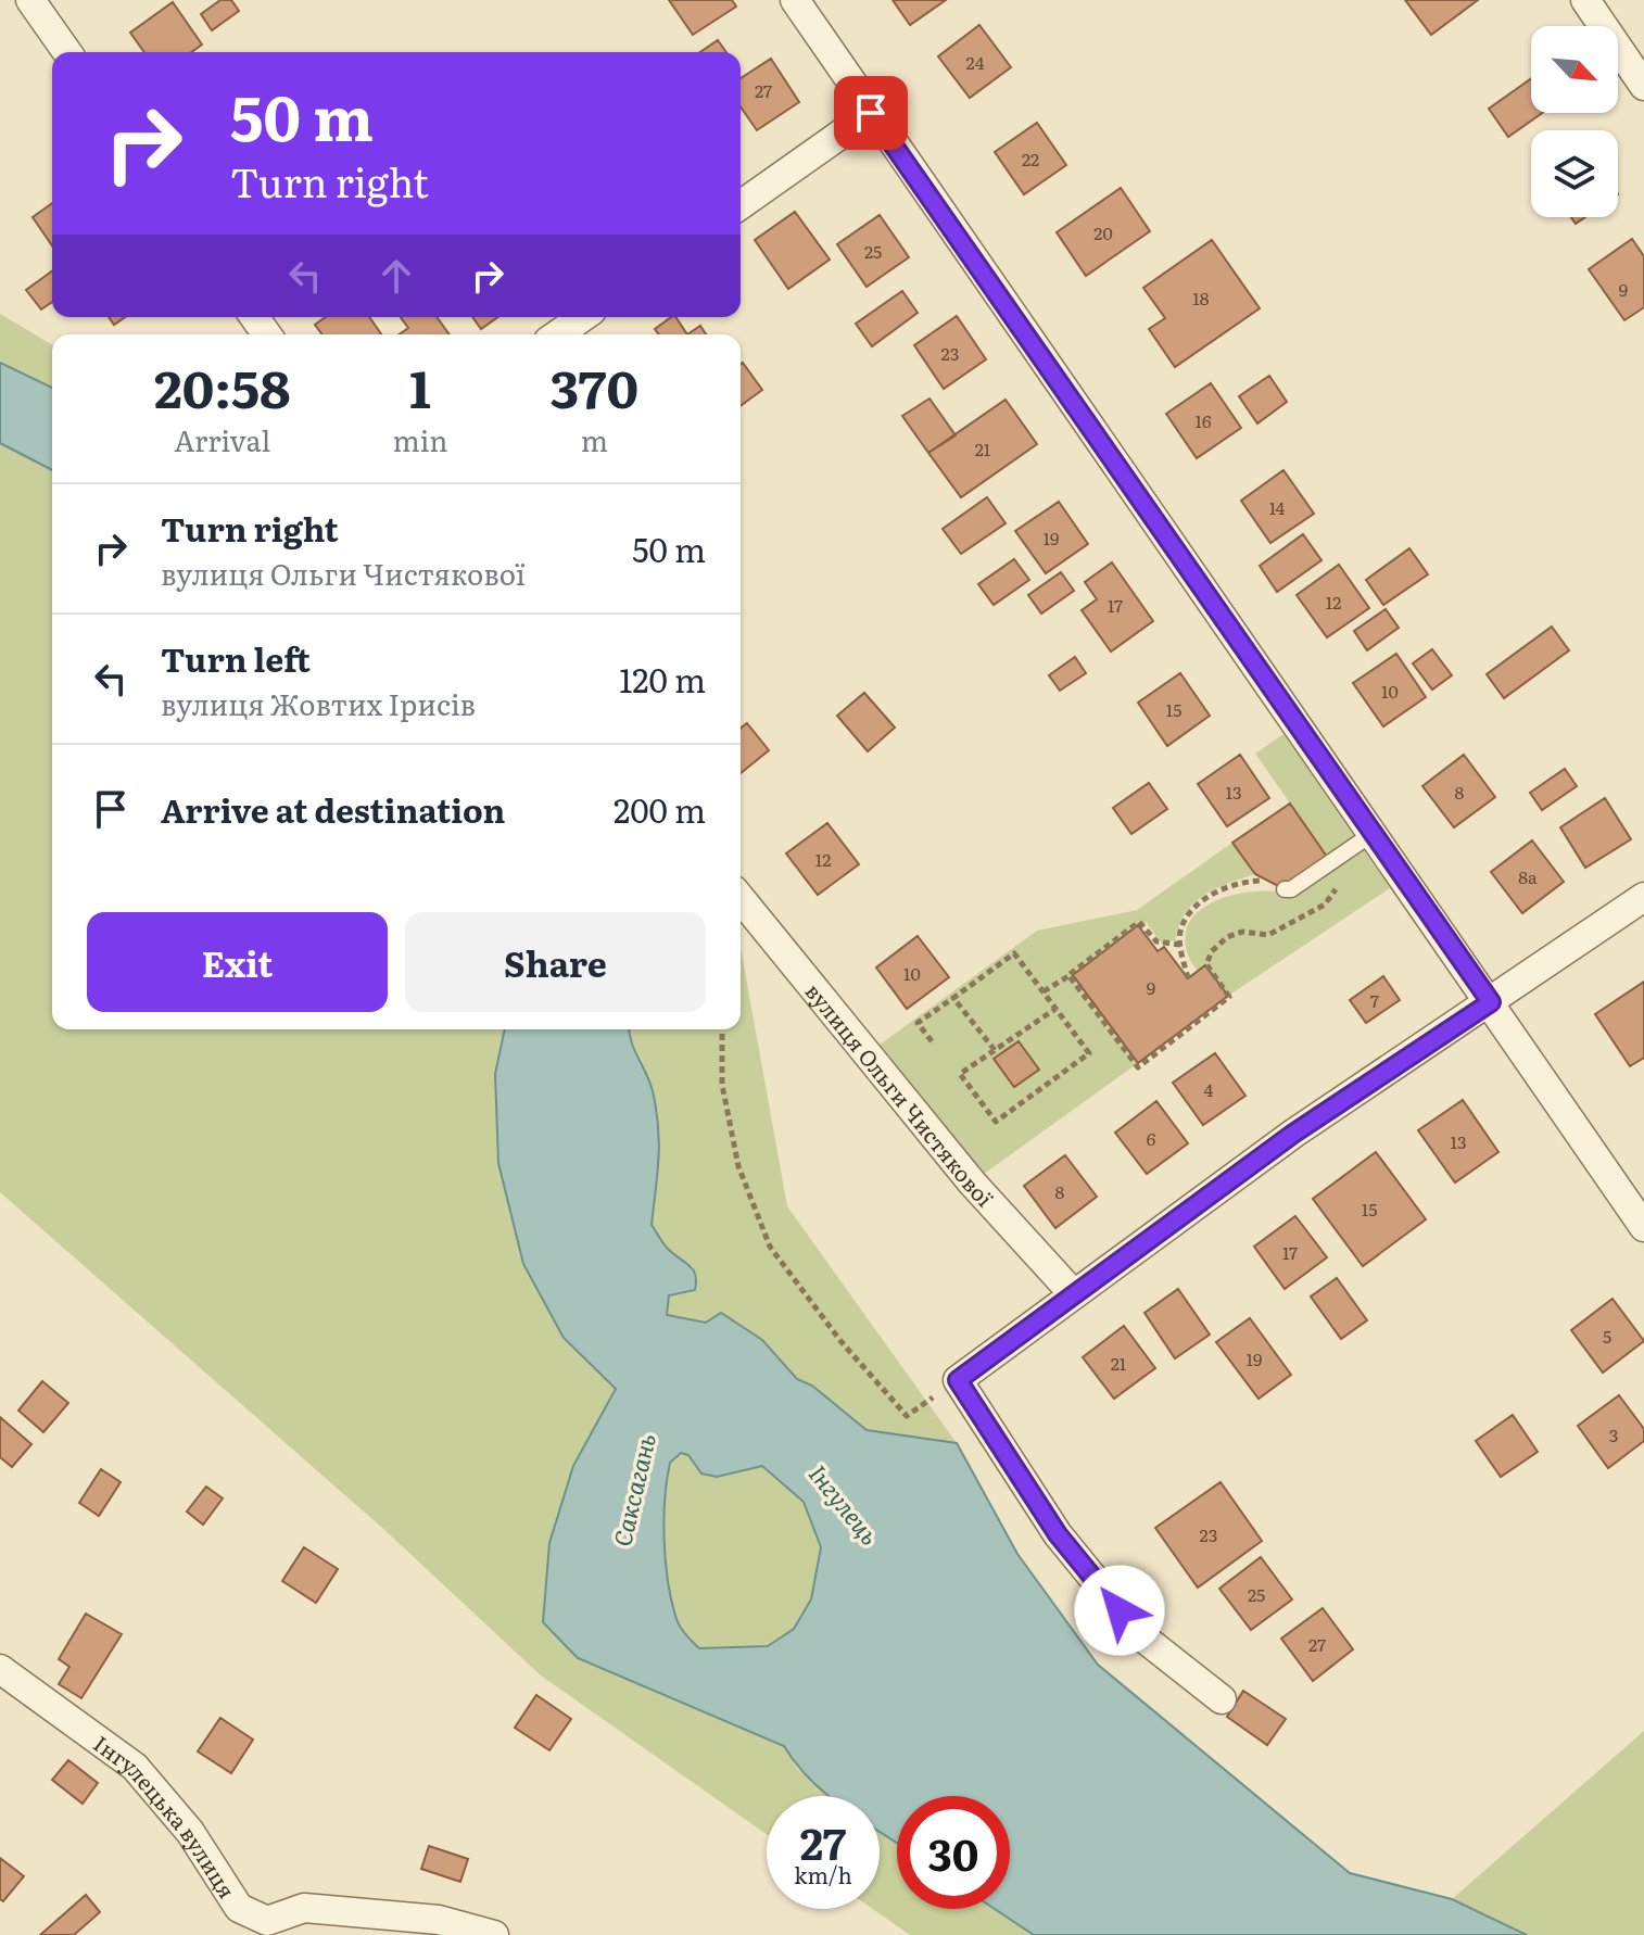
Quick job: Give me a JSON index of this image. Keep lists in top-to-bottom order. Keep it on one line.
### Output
{"streets":{"street":["вулиця Ольги Чистякової","Інгулецька вулиця"]},"water":["Саксагань","Інгулець"],"house_numbers":["24","27","22","20","25","9","18","23","16","21","14","19","12","17","10","15","13","8","12","8а","10","9","7","4","6","13","8","15","17","5","19","21","3","23","25","27"],"north":"bottom right","page":{"turn":["50 m","Turn right"],"eta":["20:58","Arrival","1","min","370","m"],"list":[{"name":"Turn right","note":"вулиця Ольги Чистякової","value":"50 m"},{"name":"Turn left","note":"вулиця Жовтих Ірисів","value":"120 m"},{"name":"Arrive at destination","value":"200 m"}],"buttons":["Exit","Share"],"speed":"27 km/h","limit":"30"}}
